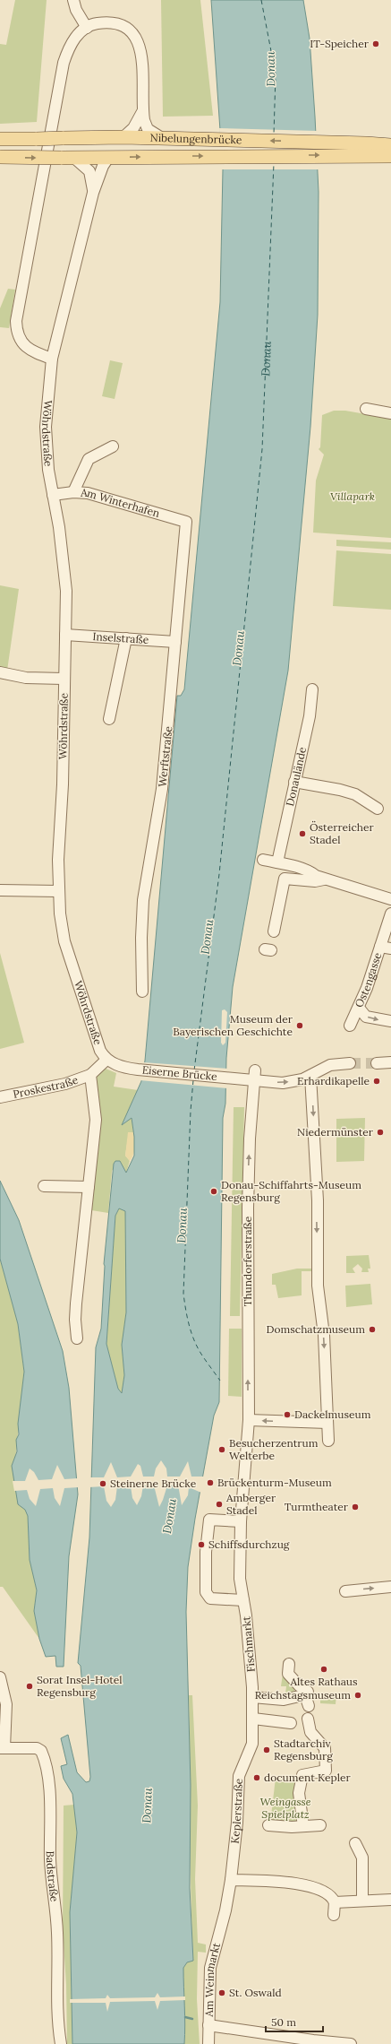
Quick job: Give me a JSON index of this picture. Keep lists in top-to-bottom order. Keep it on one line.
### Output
{"streets":{"main road":["Nibelungenbrücke"],"street":["Wöhrdstraße","Am Winterhafen","Inselstraße","Werftstraße","Donaulände","Ostengasse","Eiserne Brücke","Proskestraße","Thundorferstraße","Fischmarkt","Keplerstraße","Badstraße","Am Weinmarkt"]},"crossings":[["Nibelungenbrücke","Wöhrdstraße"],["Wöhrdstraße","Am Winterhafen"],["Wöhrdstraße","Inselstraße"],["Wöhrdstraße","Eiserne Brücke"],["Am Winterhafen","Werftstraße"],["Inselstraße","Werftstraße"],["Eiserne Brücke","Thundorferstraße"],["Thundorferstraße","Fischmarkt"],["Fischmarkt","Keplerstraße"],["Keplerstraße","Am Weinmarkt"]],"water":["Donau"],"parks":["Villapark","Weingasse Spielplatz"],"places":["IT-Speicher","Österreicher Stadel","Museum der Bayerischen Geschichte","Erhardikapelle","Niedermünster","Donau-Schiffahrts-Museum Regensburg","Domschatzmuseum","Dackelmuseum","Besucherzentrum Welterbe","Brückenturm-Museum","Steinerne Brücke","Amberger Stadel","Turmtheater","Schiffsdurchzug","Altes Rathaus","Sorat Insel-Hotel Regensburg","Reichstagsmuseum","Stadtarchiv Regensburg","document Kepler","St. Oswald"],"scale_bar":"50 m"}
